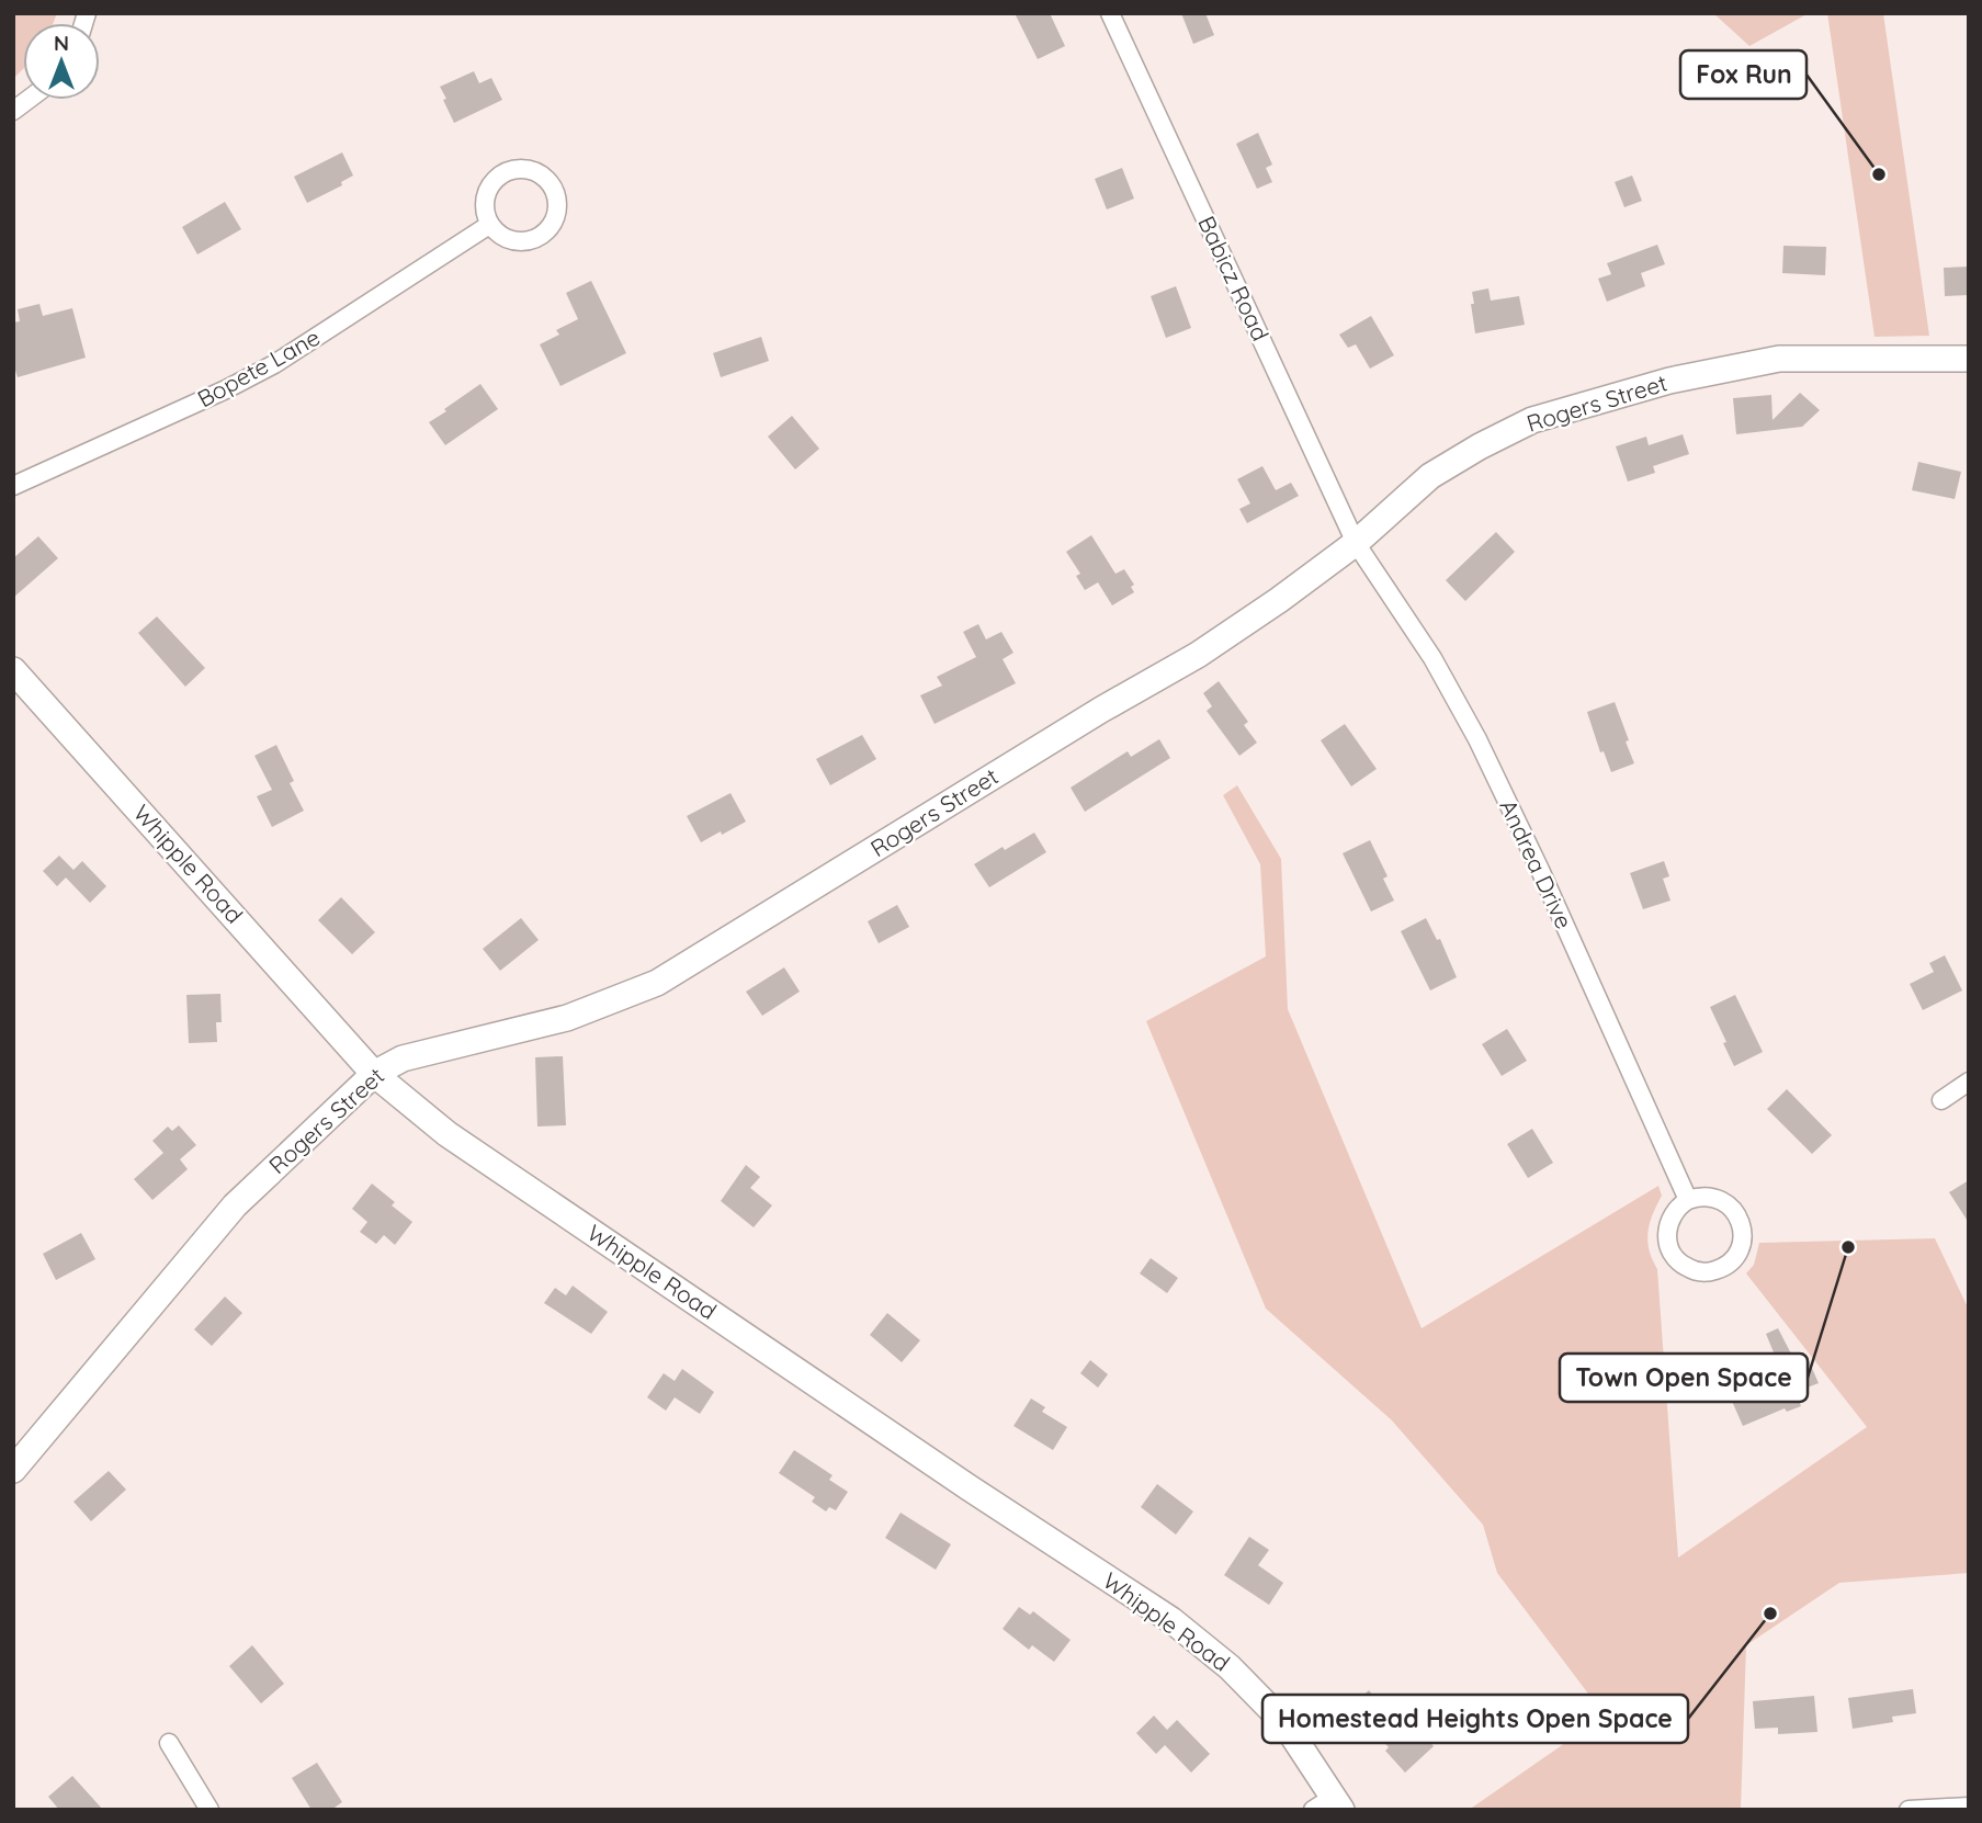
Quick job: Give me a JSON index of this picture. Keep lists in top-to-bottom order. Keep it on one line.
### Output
{"streets":{"street":["Babicz Road","Bopete Lane","Rogers Street","Whipple Road","Andrea Drive"]},"crossings":[["Babicz Road","Rogers Street"],["Babicz Road","Andrea Drive"],["Rogers Street","Whipple Road"],["Rogers Street","Andrea Drive"]],"places":["Fox Run","Town Open Space","Homestead Heights Open Space"],"north":"top"}
